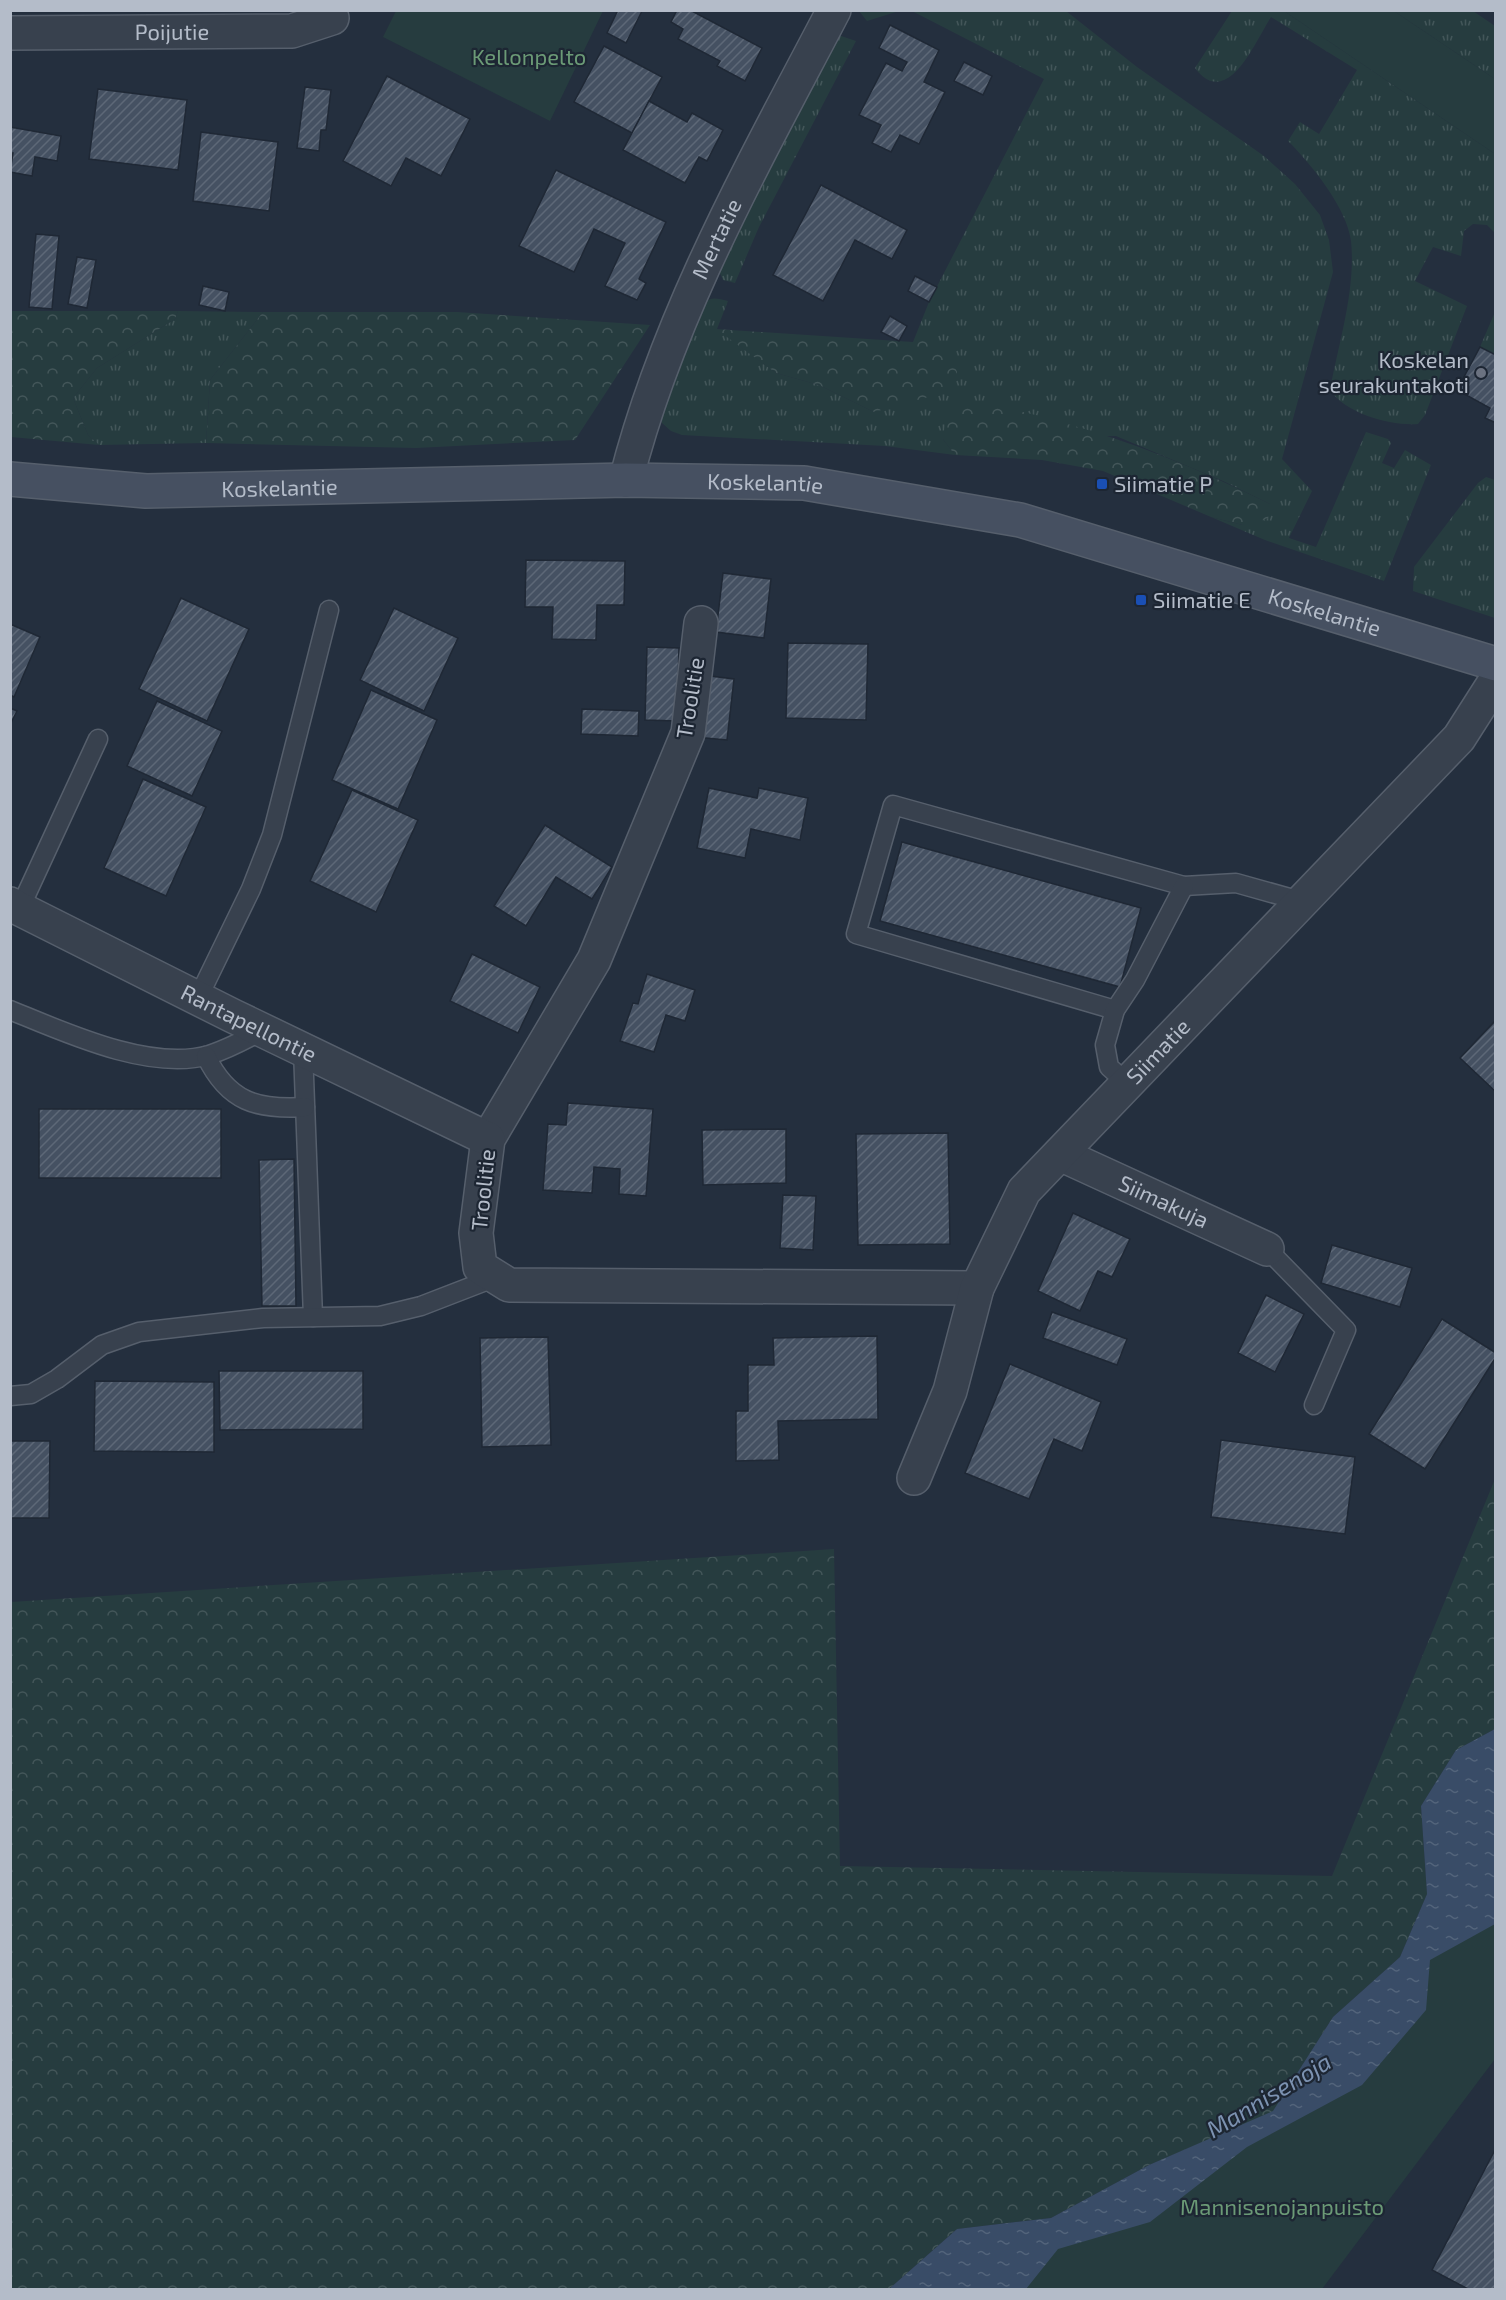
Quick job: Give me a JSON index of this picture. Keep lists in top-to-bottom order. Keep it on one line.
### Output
{"streets":{"main road":["Koskelantie"],"street":["Poijutie","Mertatie","Troolitie","Rantapellontie","Siimatie","Siimakuja"]},"crossings":[["Mertatie","Koskelantie"],["Troolitie","Rantapellontie"],["Siimatie","Siimakuja"]],"water":["Mannisenoja"],"parks":["Kellonpelto","Mannisenojanpuisto"],"places":{"other":["Koskelan seurakuntakoti"],"transit":["Siimatie P","Siimatie E"]}}
